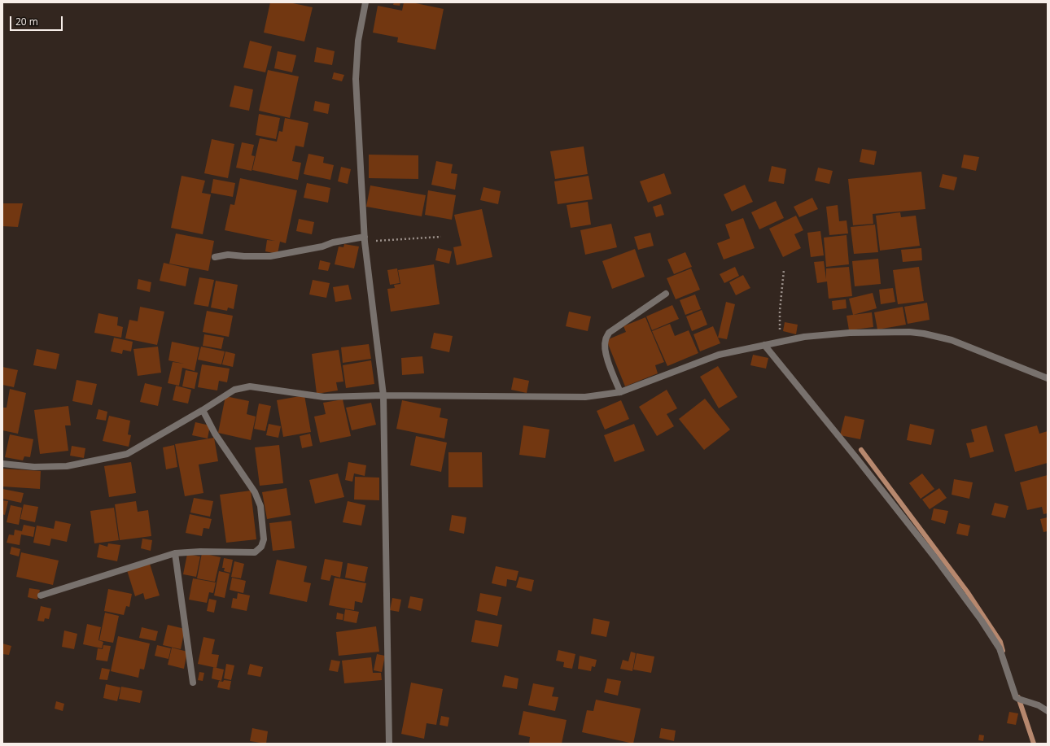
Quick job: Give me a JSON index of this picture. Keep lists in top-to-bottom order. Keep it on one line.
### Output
{"scale_bar":"20 m"}
